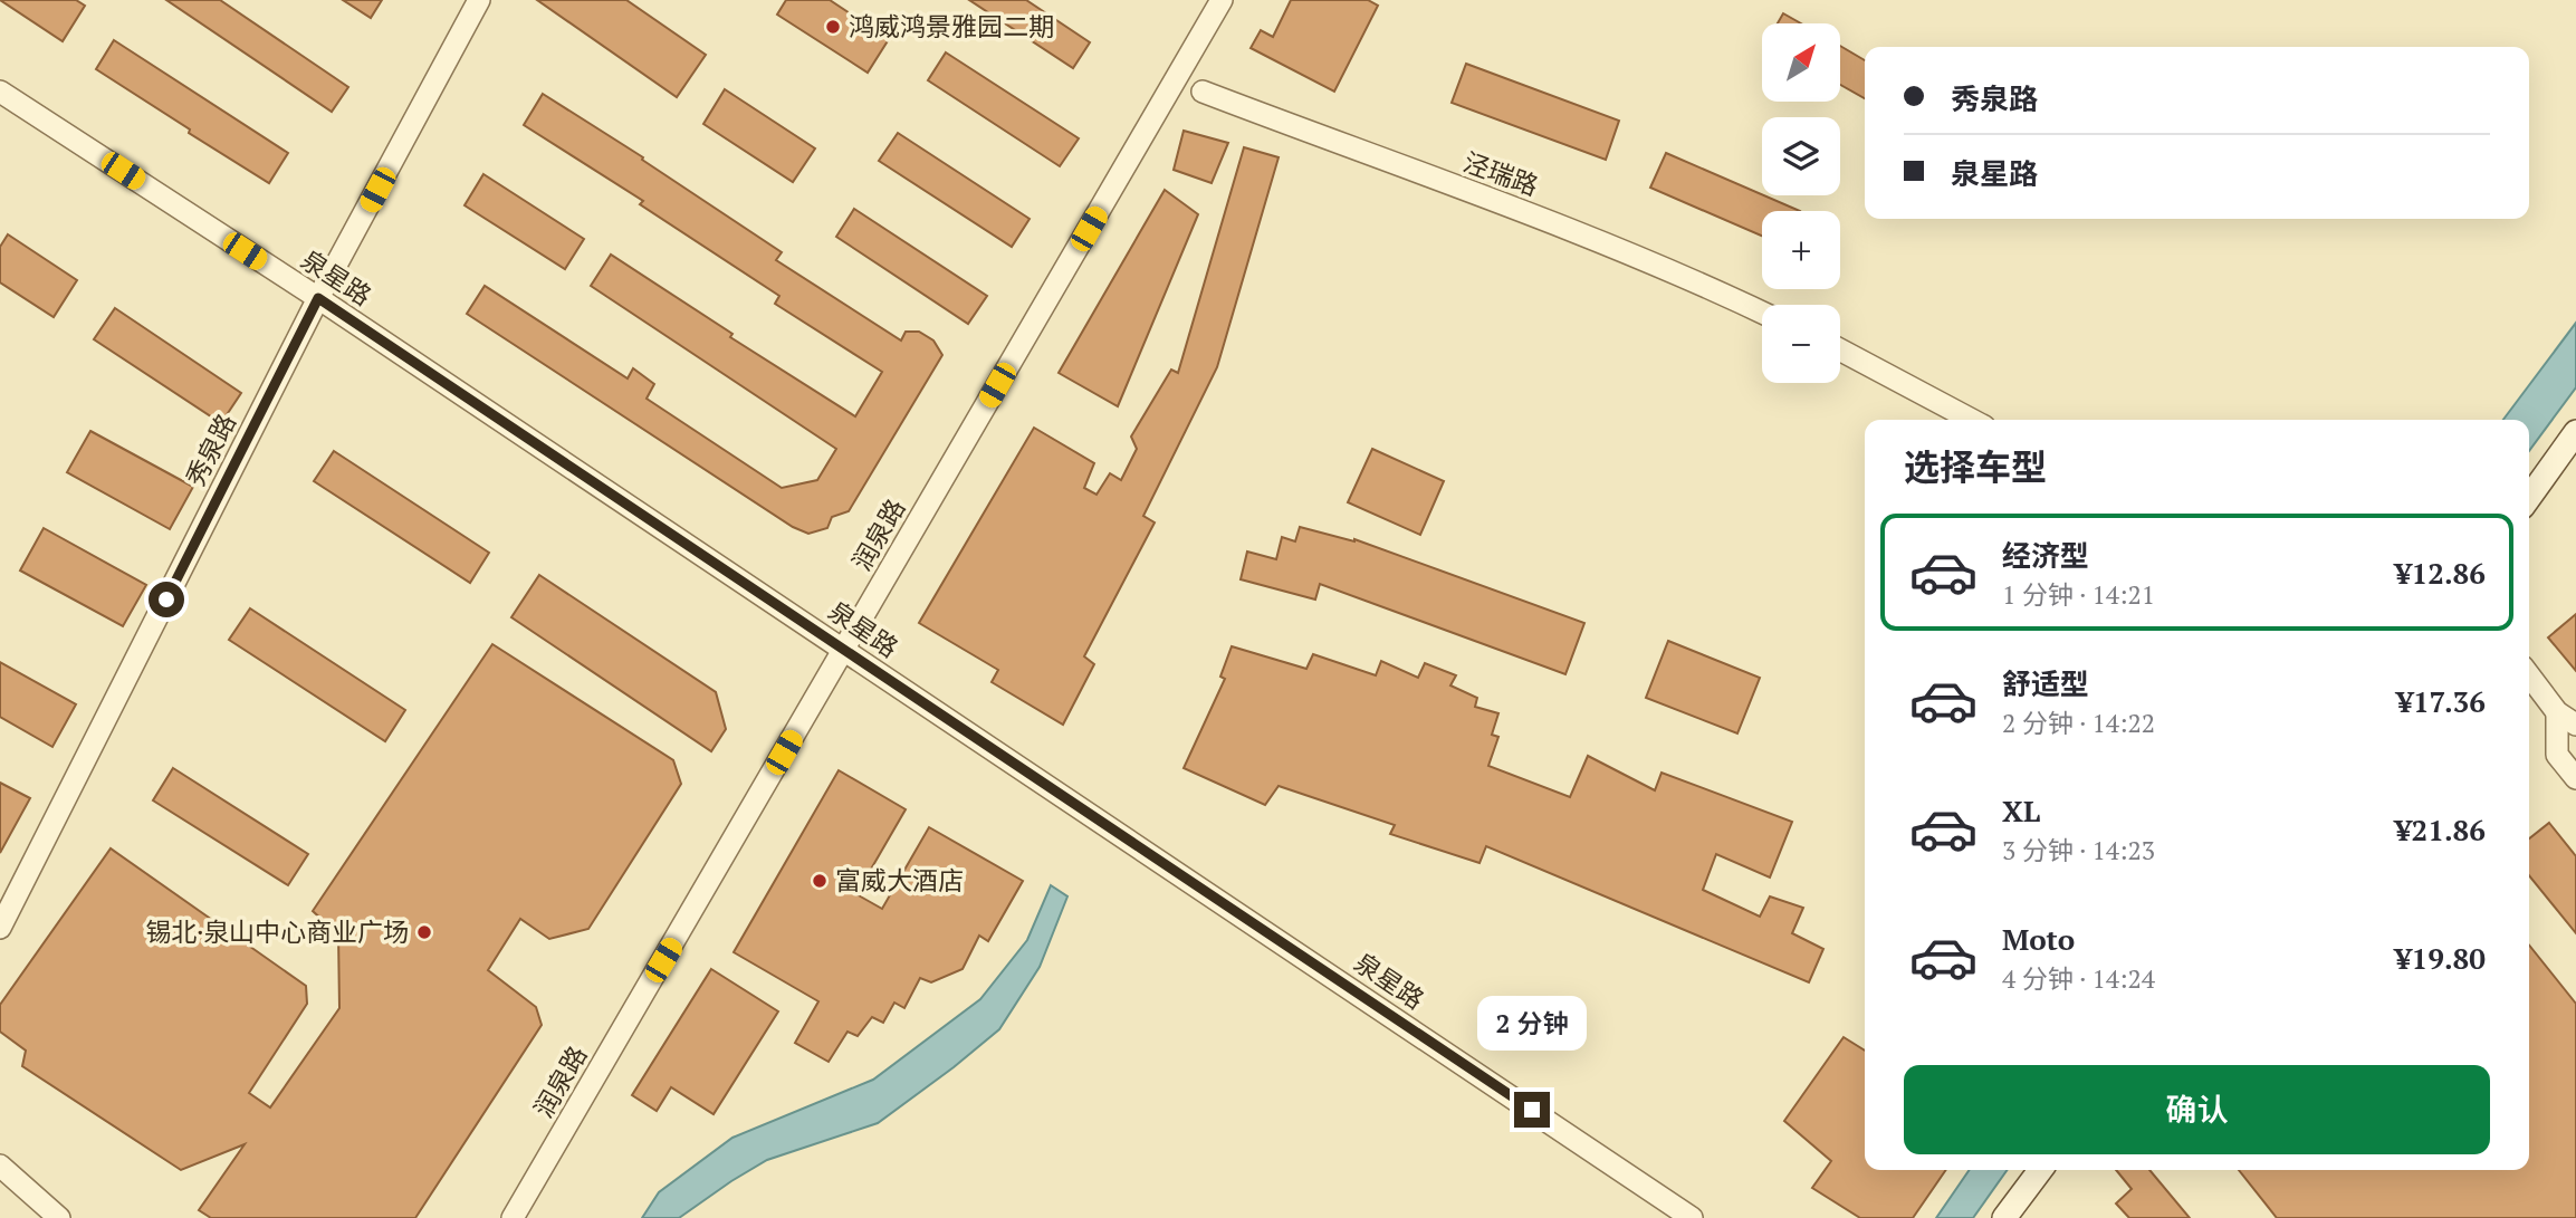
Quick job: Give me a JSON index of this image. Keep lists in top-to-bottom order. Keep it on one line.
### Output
{"streets":{"street":["泾瑞路","泉星路","秀泉路","润泉路"]},"crossings":[["泉星路","秀泉路"],["泉星路","润泉路"]],"places":["鸿威鸿景雅园二期","富威大酒店","锡北·泉山中心商业广场"],"north":"top right","page":{"map_buttons":["+","−"],"banner":["秀泉路","泉星路"],"heading":"选择车型","list":[{"name":"经济型","note":"1 分钟 · 14:21","value":"¥12.86"},{"name":"舒适型","note":"2 分钟 · 14:22","value":"¥17.36"},{"name":"XL","note":"3 分钟 · 14:23","value":"¥21.86"},{"name":"Moto","note":"4 分钟 · 14:24","value":"¥19.80"}],"bubble":"2 分钟","buttons":"确认"}}
